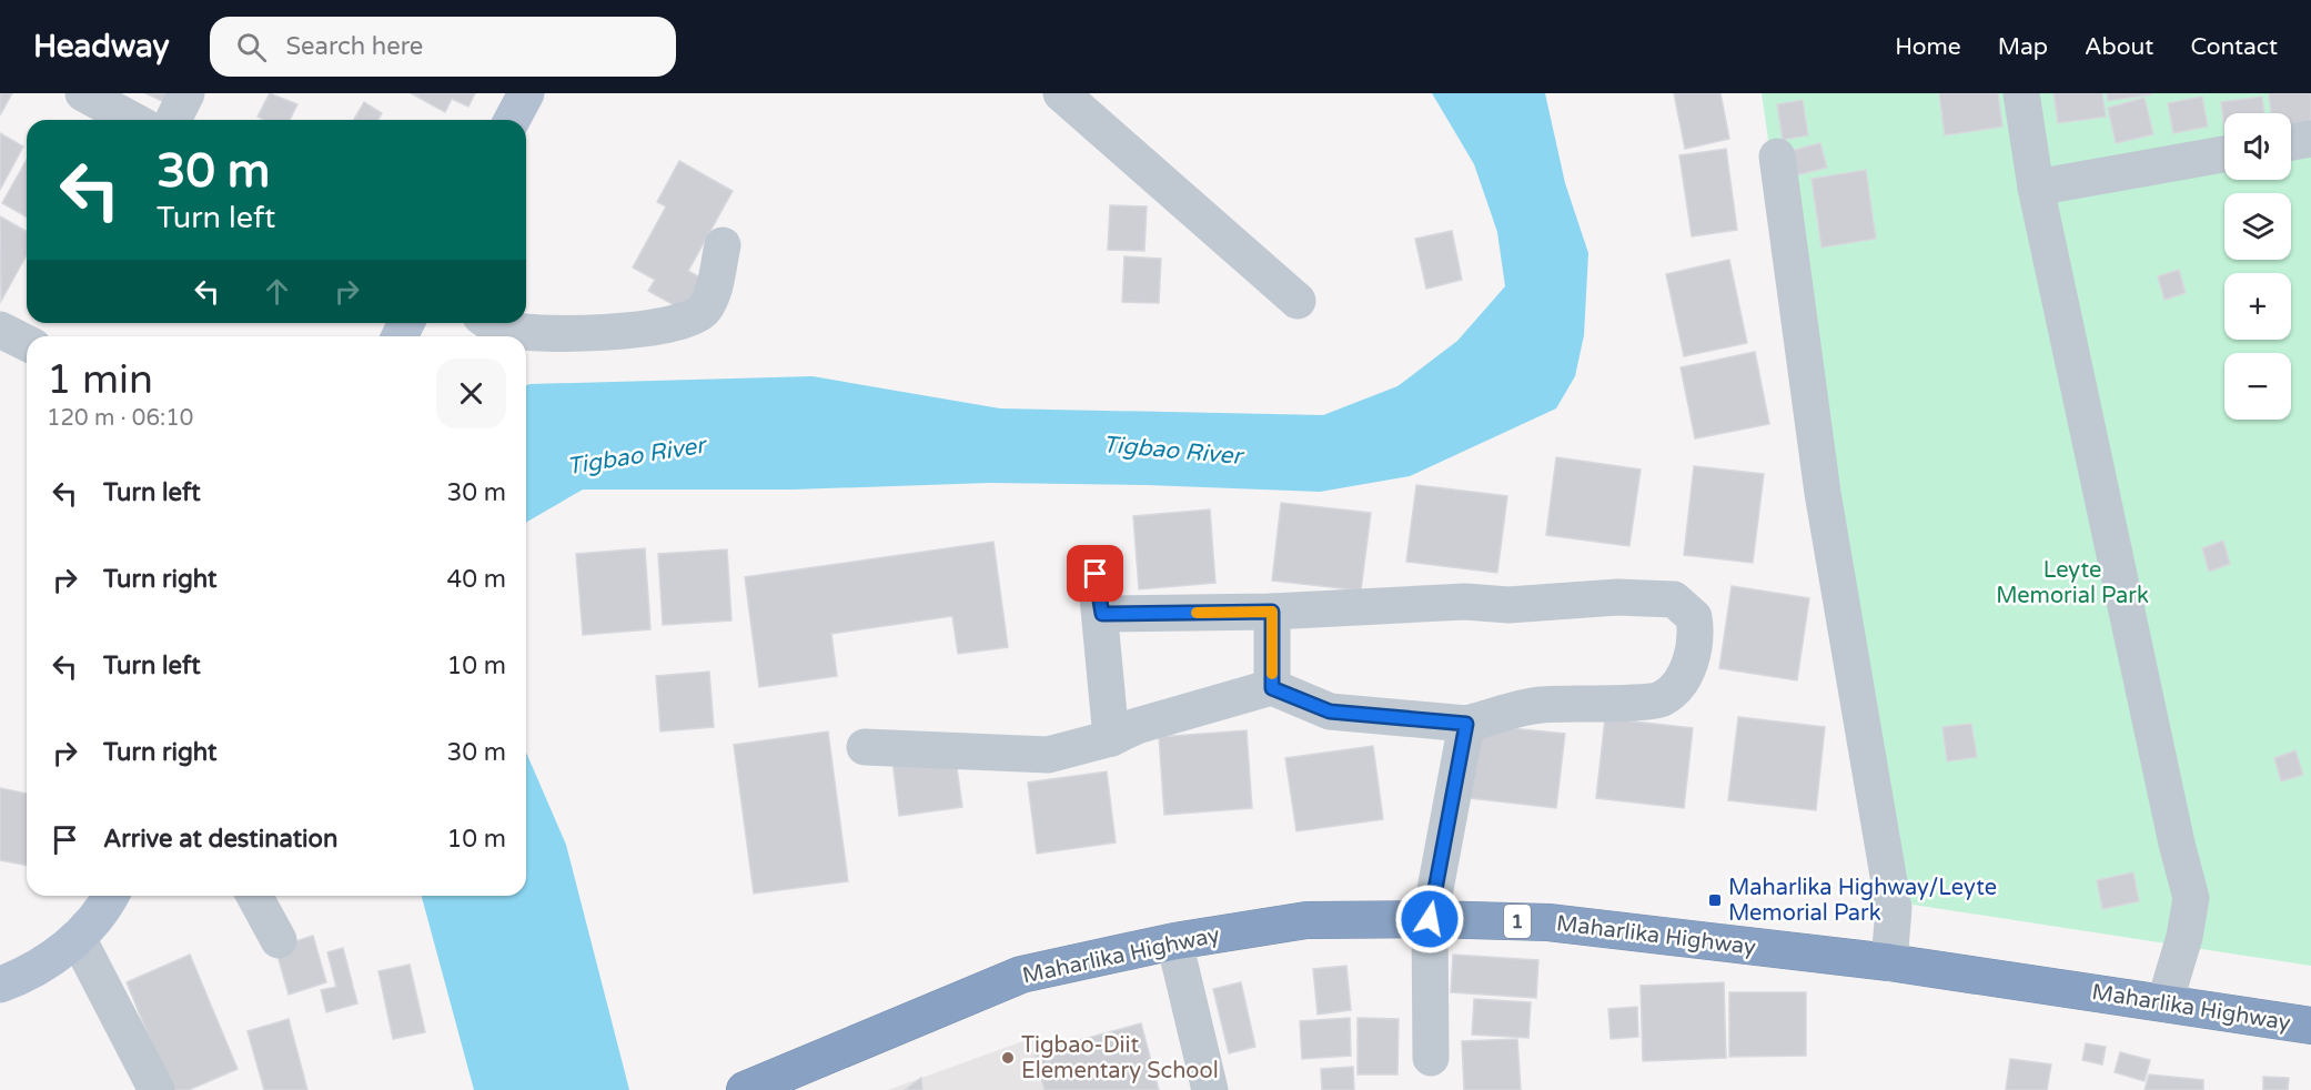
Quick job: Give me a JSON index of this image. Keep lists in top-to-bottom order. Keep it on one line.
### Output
{"streets":{"highway":["1","Maharlika Highway"]},"water":["Tigbao River"],"parks":["Leyte Memorial Park"],"places":{"transit":["Maharlika Highway/Leyte Memorial Park"],"other":["Tigbao-Diit Elementary School"]},"page":{"header":"Headway","search":"Search here","nav":["Home","Map","About","Contact"],"map_buttons":["+","−"],"turn":["30 m","Turn left"],"heading":["1 min","120 m · 06:10"],"list":[{"name":"Turn left","value":"30 m"},{"name":"Turn right","value":"40 m"},{"name":"Turn left","value":"10 m"},{"name":"Turn right","value":"30 m"},{"name":"Arrive at destination","value":"10 m"}]}}
